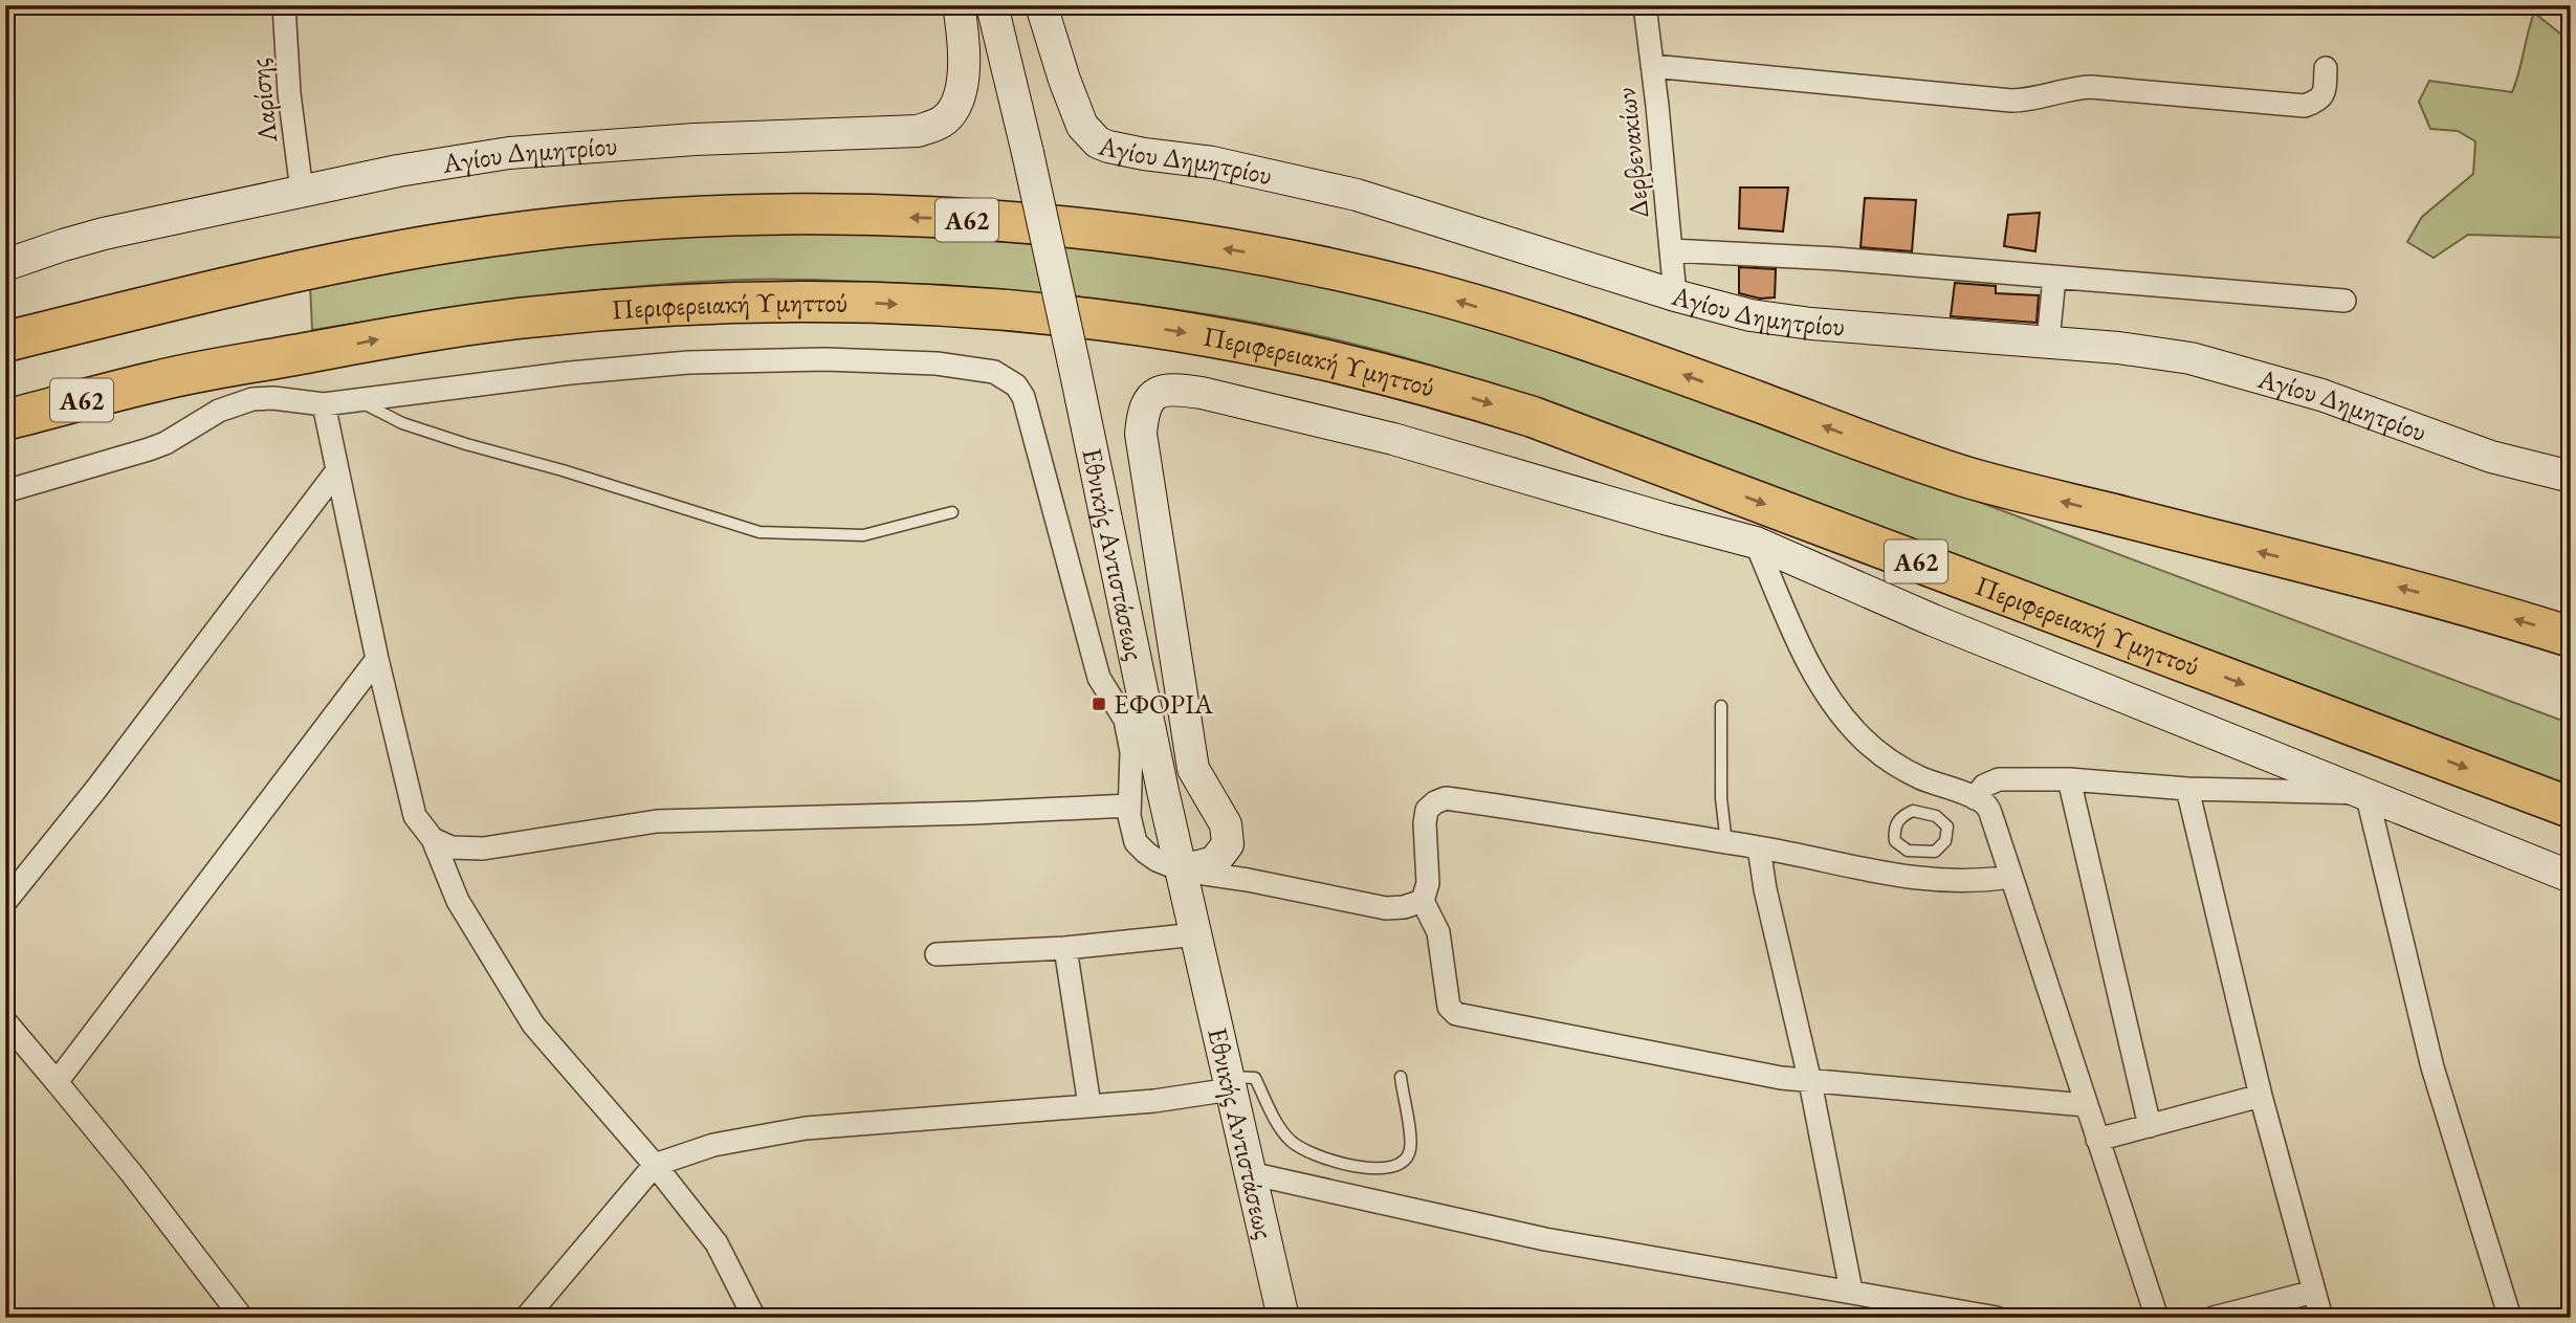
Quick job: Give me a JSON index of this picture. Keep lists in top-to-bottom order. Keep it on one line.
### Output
{"streets":{"highway":["Α62","Περιφερειακή Υμηττού"],"street":["Λαρίσης","Δερβενακίων","Αγίου Δημητρίου","Εθνικής Αντιστάσεως"]},"crossings":[["Λαρίσης","Αγίου Δημητρίου"],["Δερβενακίων","Αγίου Δημητρίου"]],"places":{"transit":["ΕΦΟΡΙΑ"]}}
